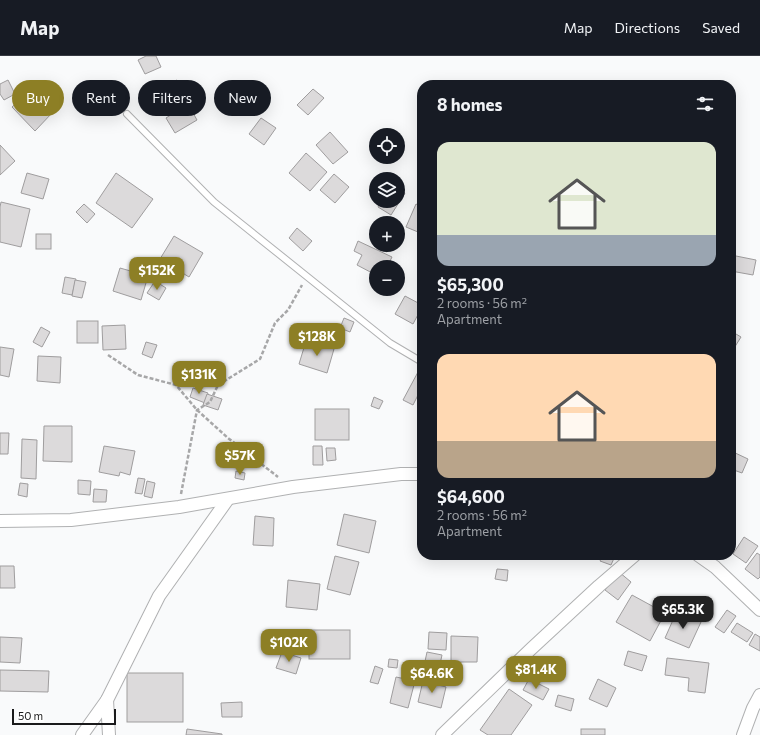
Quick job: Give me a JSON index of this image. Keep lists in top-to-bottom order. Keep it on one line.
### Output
{"scale_bar":"50 m","page":{"header":"Map","nav":["Map","Directions","Saved"],"chip":["Buy","Rent","Filters","New"],"heading":"8 homes","map_buttons":["+","−"],"list":[{"name":"$65,300","note":"2 rooms · 56 m² · Apartment"},{"name":"$64,600","note":"2 rooms · 56 m² · Apartment"}],"price":["$152K","$128K","$131K","$57K","$65.3K","$102K","$81.4K","$64.6K"],"scale":"50 m"}}
